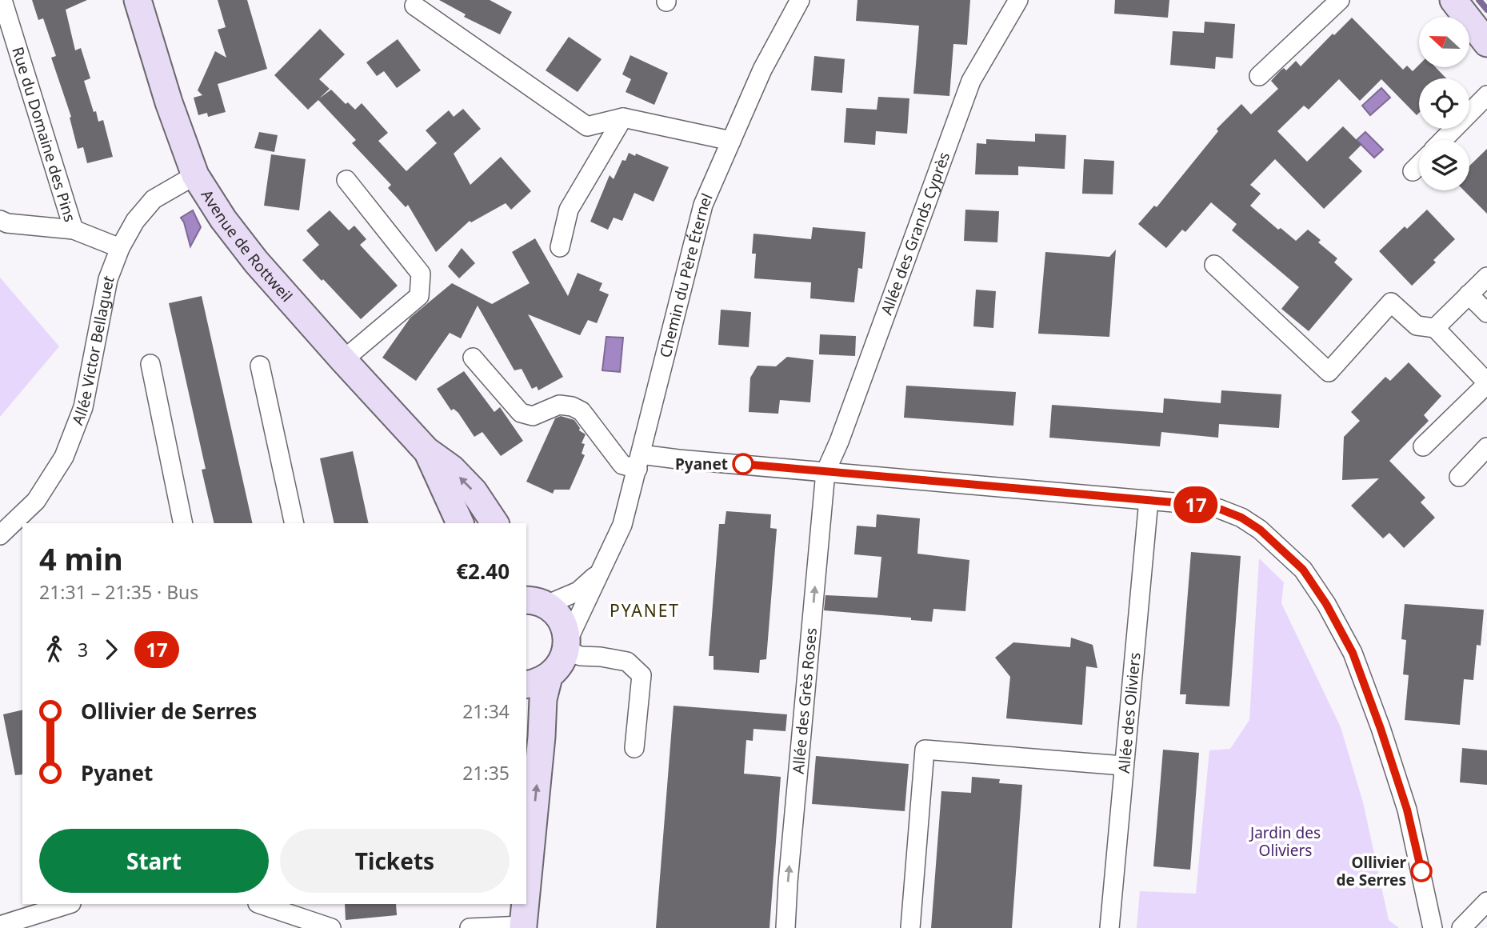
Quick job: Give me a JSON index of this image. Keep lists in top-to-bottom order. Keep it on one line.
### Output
{"streets":{"main road":["Avenue de Rottweil"],"street":["Rue du Domaine des Pins","Allée des Grands Cyprès","Chemin du Père Éternel","Allée Victor Bellaguet","Allée des Grès Roses","Allée des Oliviers"]},"crossings":[["Allée des Grands Cyprès","Allée des Grès Roses"],["Avenue de Rottweil","Allée Victor Bellaguet"]],"one_way":["Allée des Grès Roses"],"districts":["PYANET"],"parks":["Jardin des Oliviers"],"places":["Pyanet","Ollivier de Serres"],"lines":["bus line 17"],"north":"left","page":{"on_map":"17","heading":["4 min","21:31 – 21:35 · Bus","€2.40"],"legs":["3","17"],"list":[{"name":"Ollivier de Serres","value":"21:34"},{"name":"Pyanet","value":"21:35"}],"buttons":["Start","Tickets"]}}
